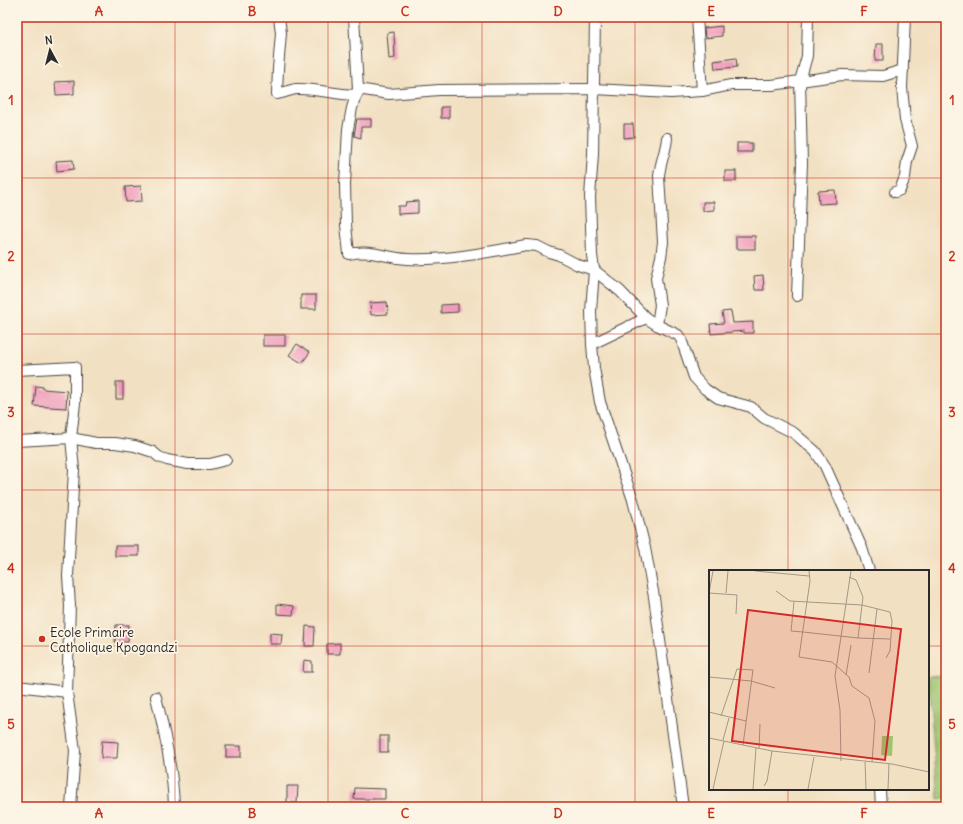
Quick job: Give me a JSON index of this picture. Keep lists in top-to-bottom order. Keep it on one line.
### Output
{"places":["Ecole Primaire Catholique Kpogandzi"],"north":"top","grid":{"columns":["A","B","C","D","E","F"],"rows":["1","2","3","4","5"]}}
